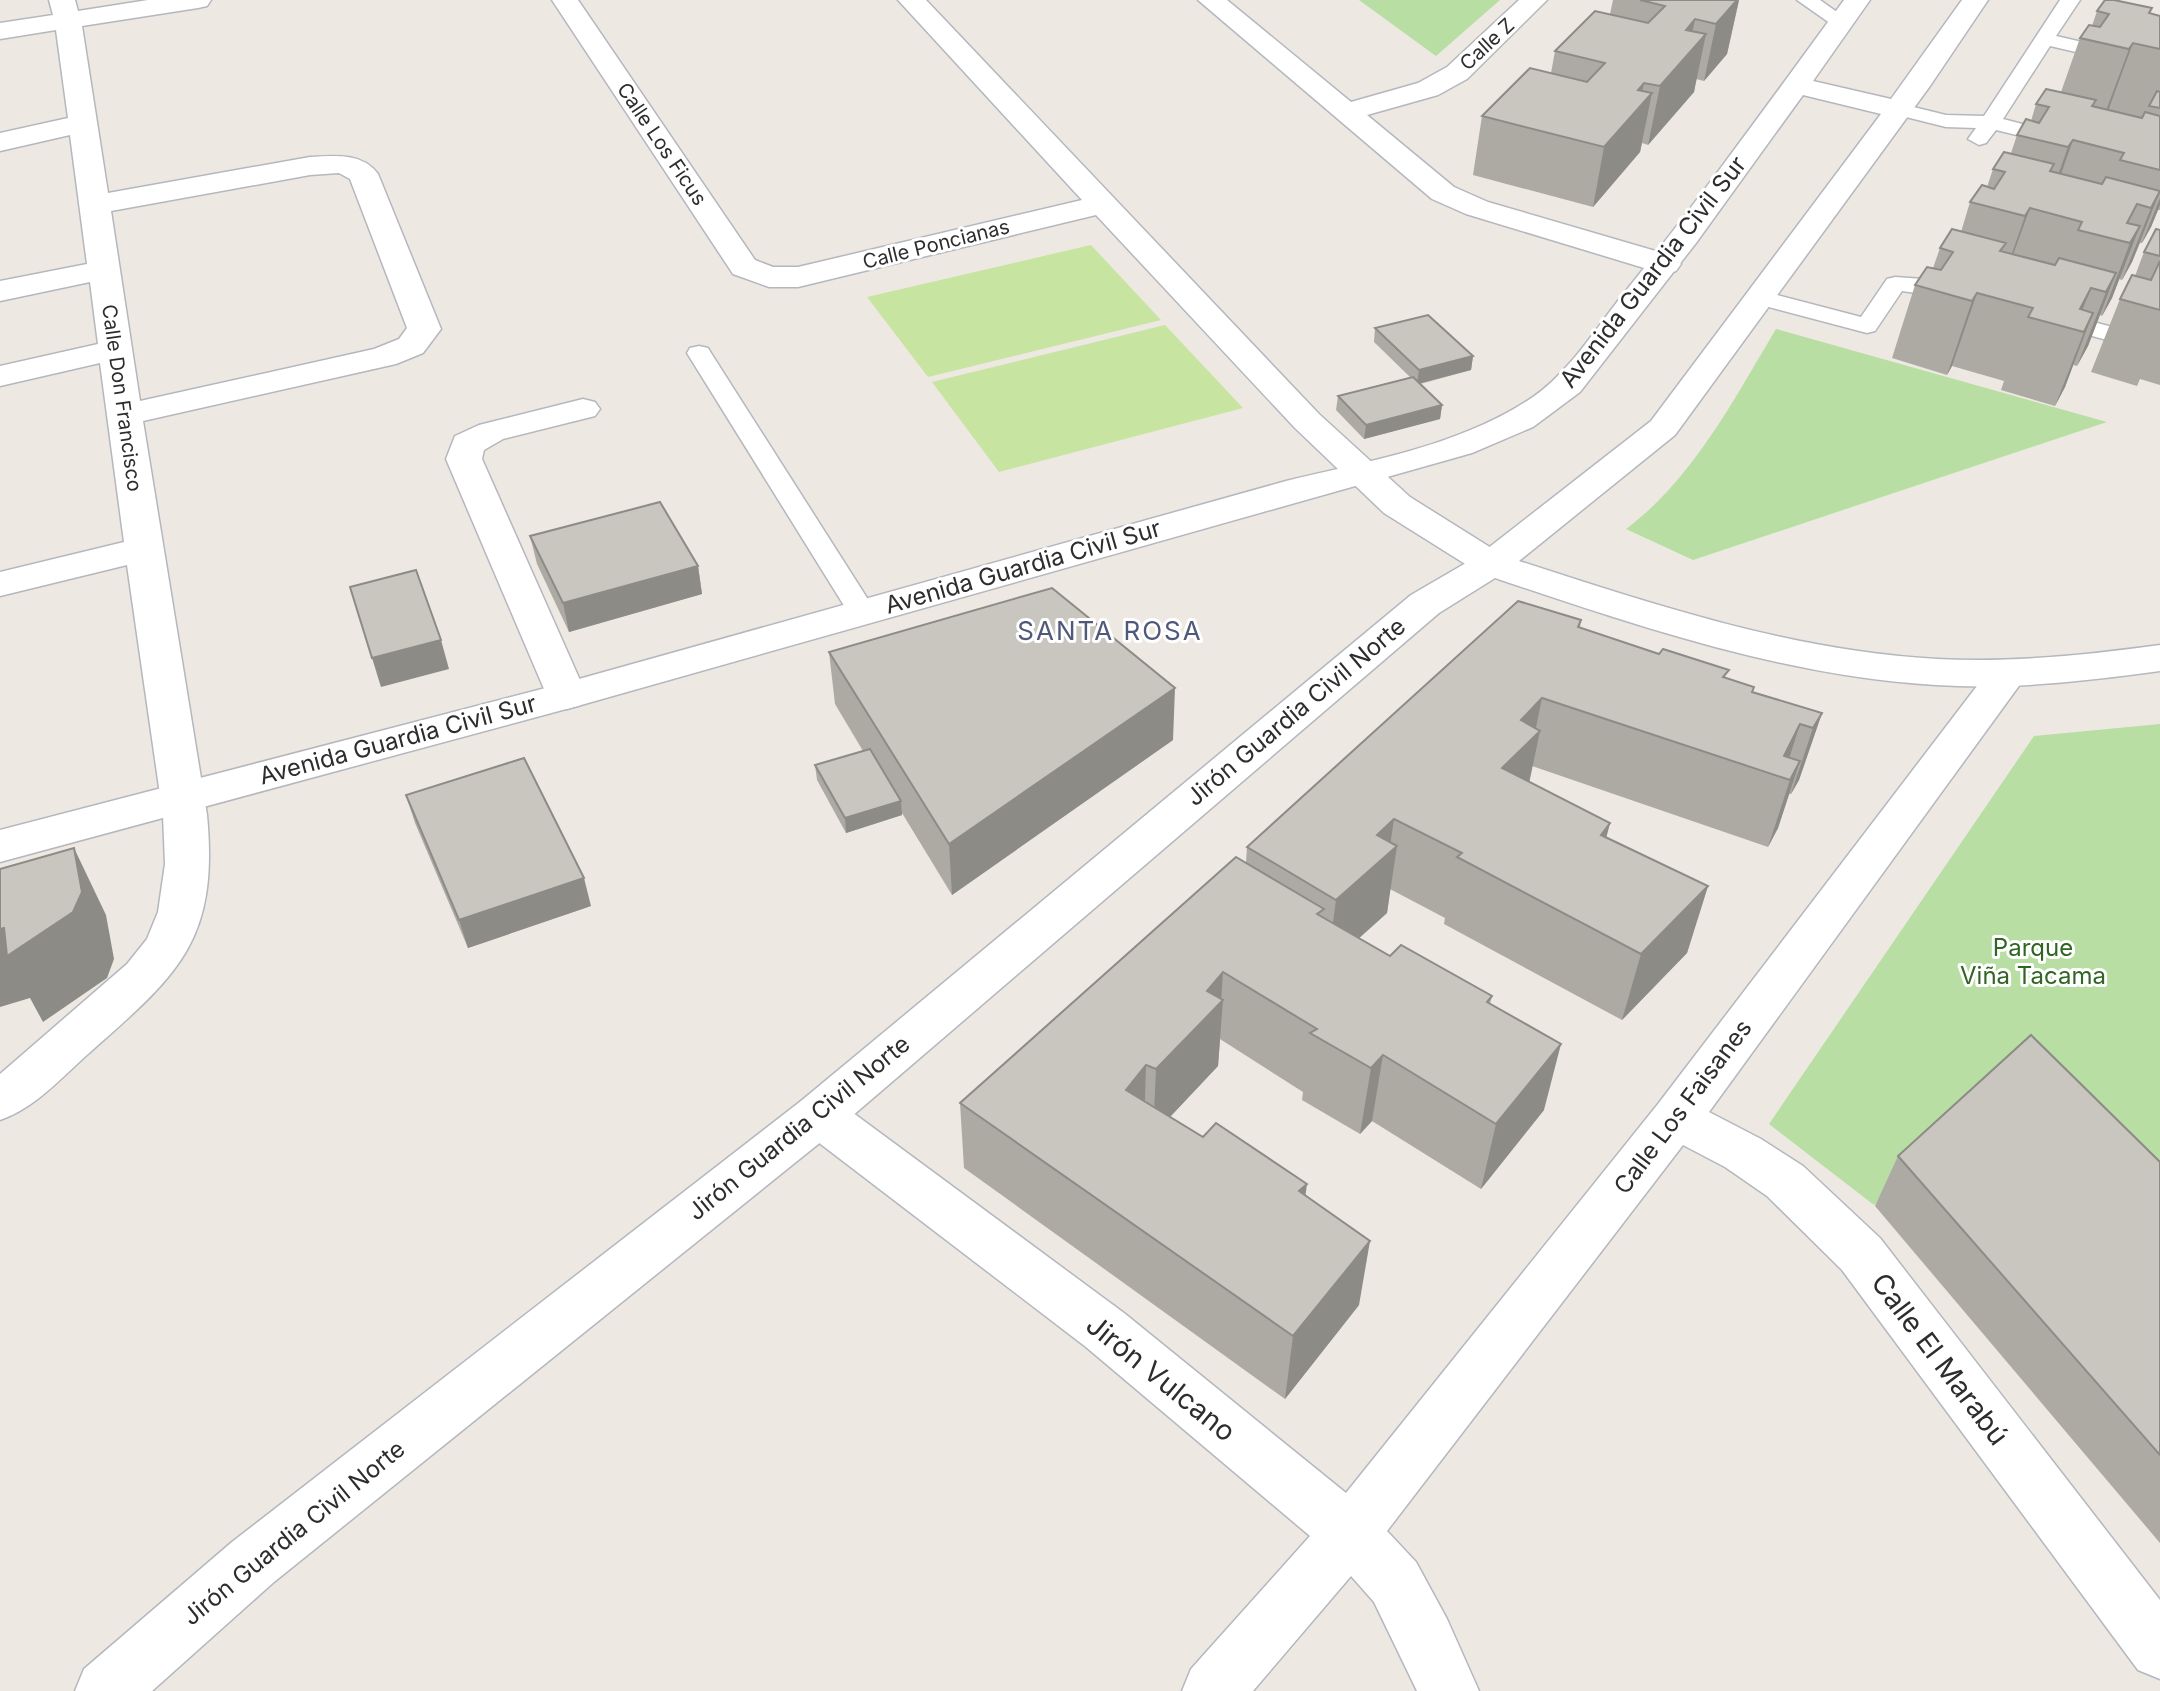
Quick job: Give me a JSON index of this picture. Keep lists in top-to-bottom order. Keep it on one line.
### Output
{"streets":{"street":["Calle Z","Calle Los Ficus","Calle Poncianas","Avenida Guardia Civil Sur","Calle Don Francisco","Jirón Guardia Civil Norte","Calle Los Faisanes","Calle El Marabú","Jirón Vulcano"]},"crossings":[["Calle Los Ficus","Calle Poncianas"],["Avenida Guardia Civil Sur","Calle Don Francisco"],["Jirón Guardia Civil Norte","Jirón Vulcano"],["Calle Los Faisanes","Calle El Marabú"],["Calle Los Faisanes","Jirón Vulcano"]],"districts":["SANTA ROSA"],"parks":["Parque Viña Tacama"]}
